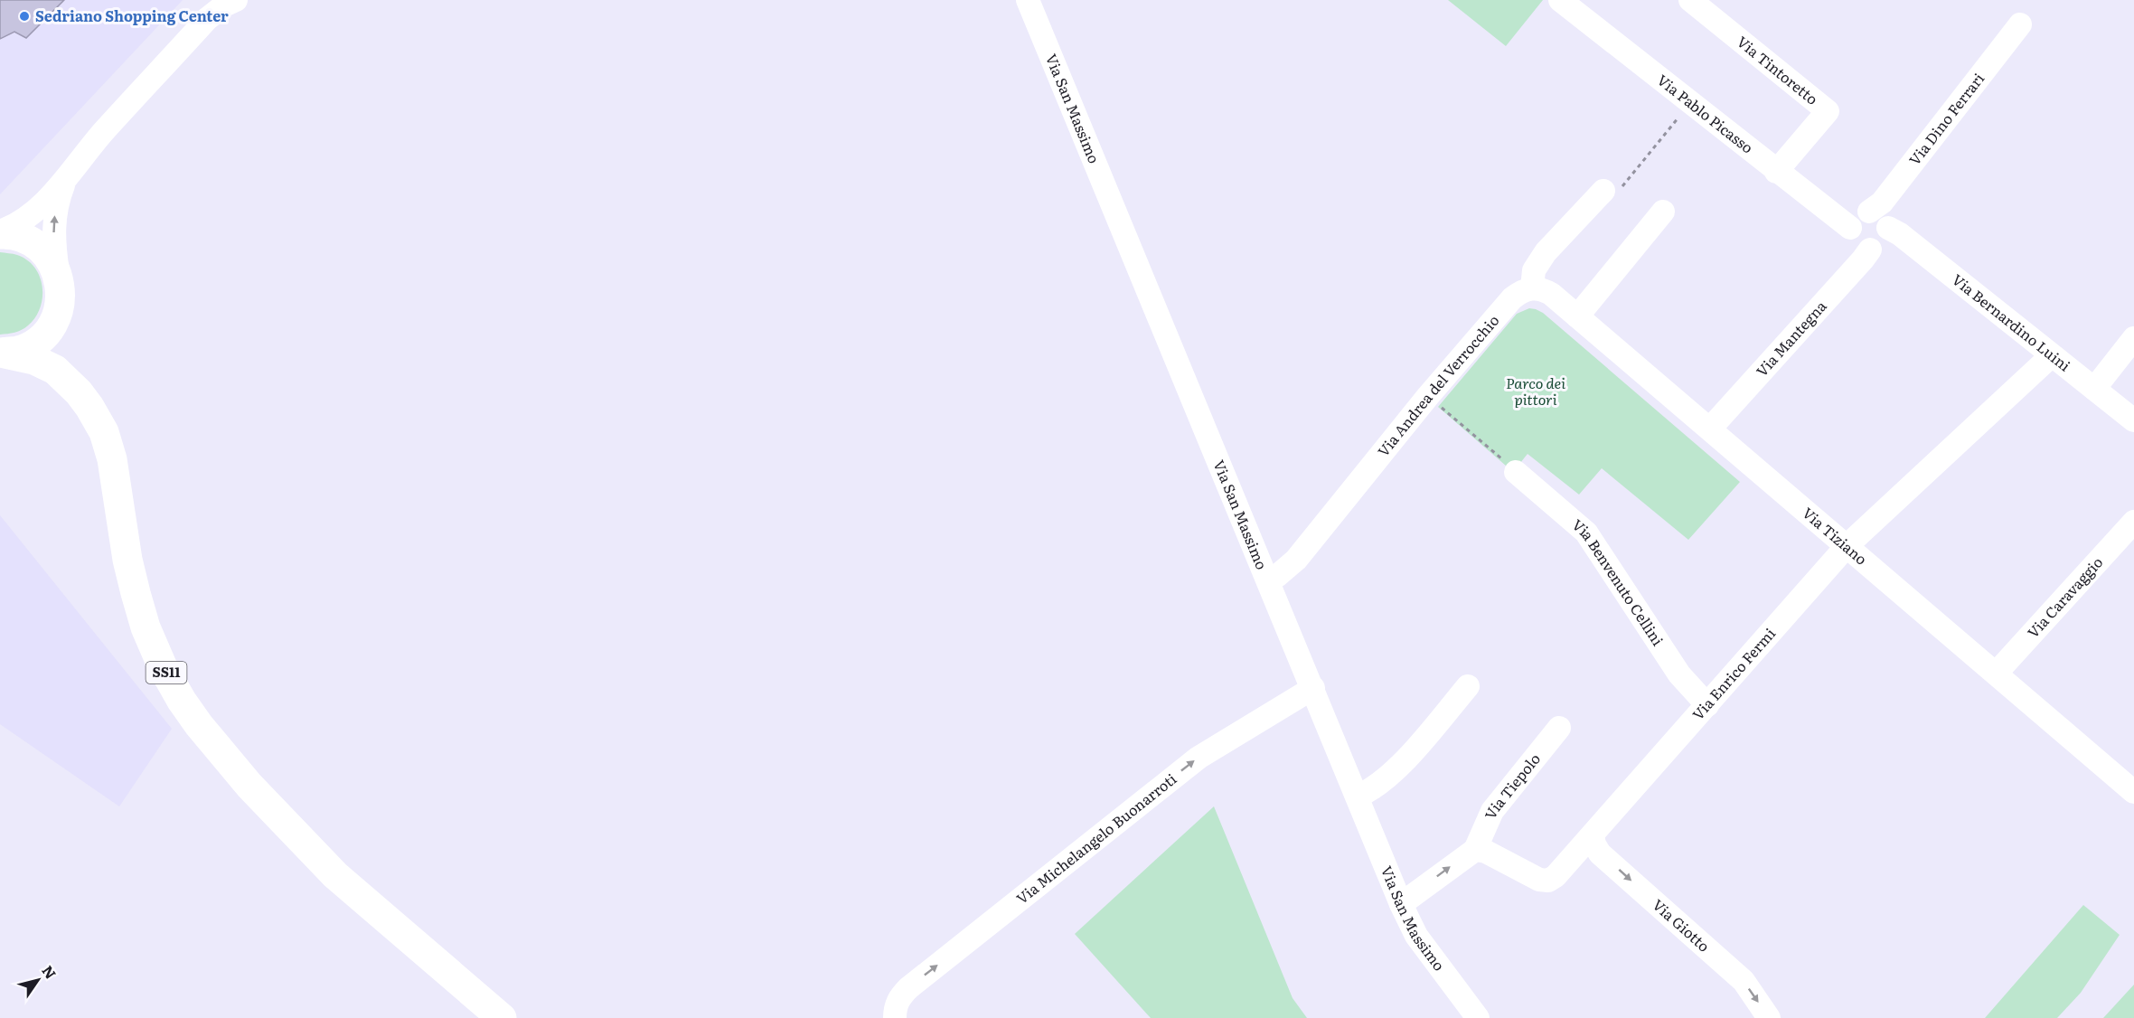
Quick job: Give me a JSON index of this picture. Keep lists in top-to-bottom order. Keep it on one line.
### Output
{"streets":{"main road":["SS11"],"street":["Via Tintoretto","Via San Massimo","Via Pablo Picasso","Via Dino Ferrari","Via Bernardino Luini","Via Mantegna","Via Andrea del Verrocchio","Via Tiziano","Via Benvenuto Cellini","Via Caravaggio","Via Enrico Fermi","Via Tiepolo","Via Michelangelo Buonarroti","Via Giotto"]},"crossings":[["Via Tintoretto","Via Pablo Picasso"],["Via San Massimo","Via Andrea del Verrocchio"],["Via San Massimo","Via Michelangelo Buonarroti"],["Via Pablo Picasso","Via Dino Ferrari"],["Via Pablo Picasso","Via Bernardino Luini"],["Via Pablo Picasso","Via Mantegna"],["Via Dino Ferrari","Via Bernardino Luini"],["Via Dino Ferrari","Via Mantegna"],["Via Bernardino Luini","Via Mantegna"],["Via Bernardino Luini","Via Enrico Fermi"],["Via Mantegna","Via Tiziano"],["Via Andrea del Verrocchio","Via Tiziano"],["Via Tiziano","Via Caravaggio"],["Via Tiziano","Via Enrico Fermi"],["Via Benvenuto Cellini","Via Enrico Fermi"],["Via Enrico Fermi","Via Tiepolo"],["Via Enrico Fermi","Via Giotto"]],"one_way":["Via Michelangelo Buonarroti","Via Giotto"],"parks":["Parco dei pittori"],"places":["Sedriano Shopping Center"],"north":"top right"}
